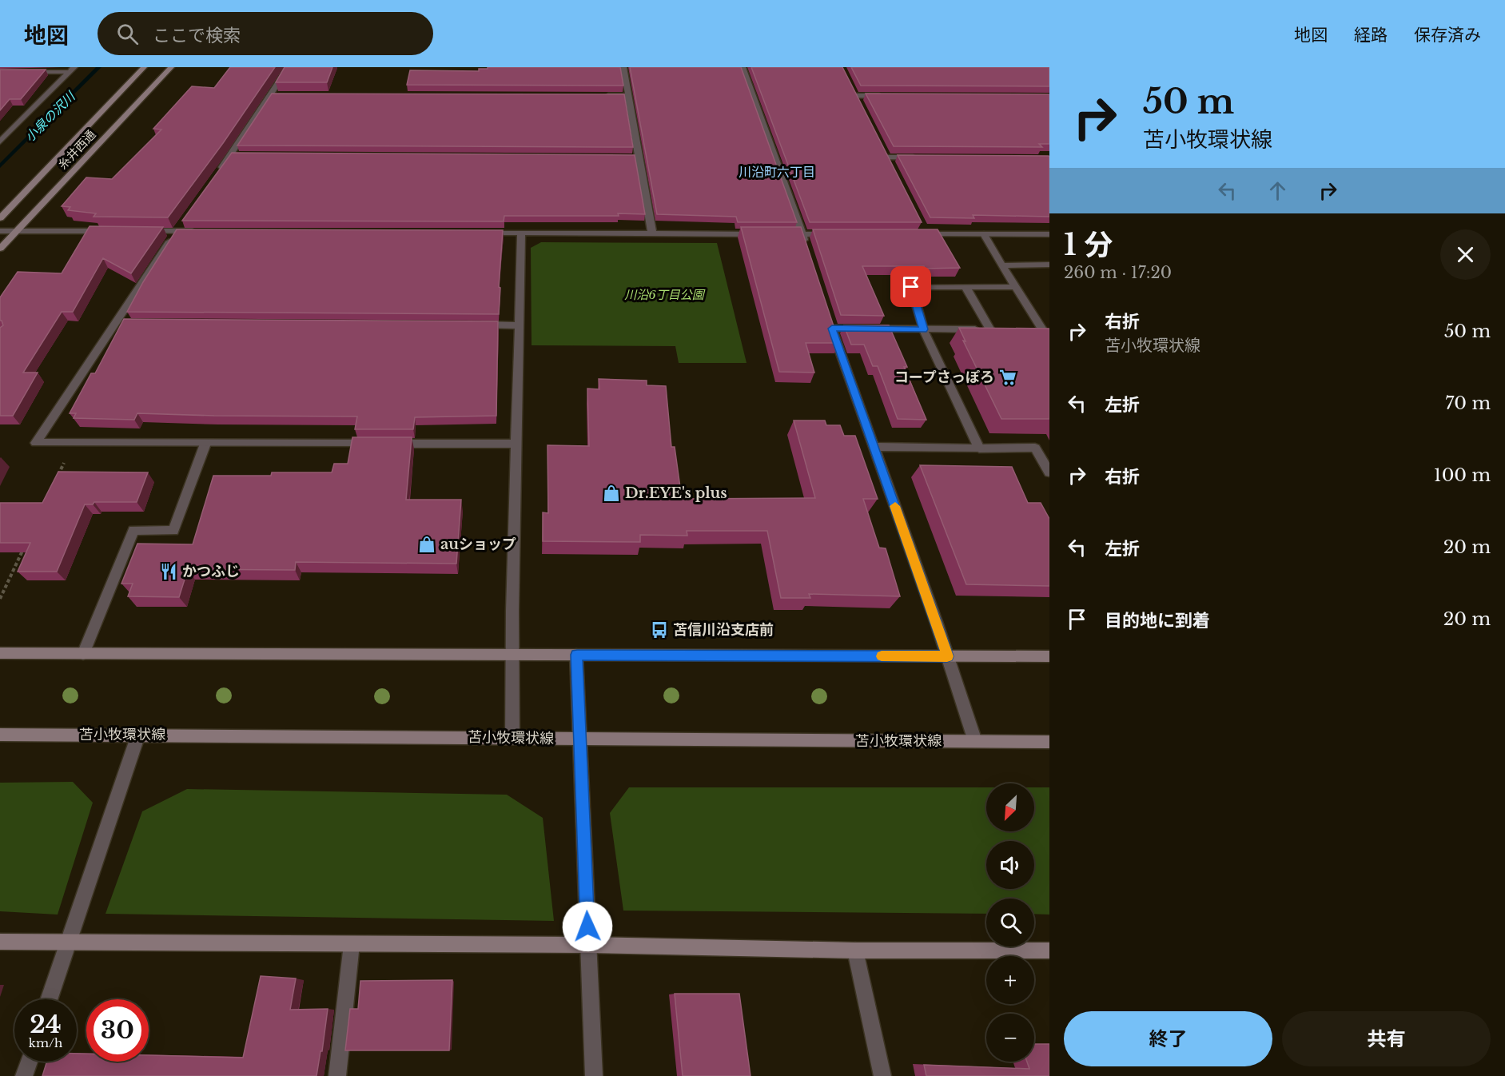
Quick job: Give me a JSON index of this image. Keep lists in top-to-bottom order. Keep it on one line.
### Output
{"streets":{"main road":["糸井西通","苫小牧環状線"]},"districts":["川沿町六丁目"],"water":["小泉の沢川"],"parks":["川沿6丁目公園"],"places":{"supermarket":["コープさっぽろ"],"shop":["Dr.EYE's plus","auショップ"],"restaurant":["かつふじ"],"bus stop":["苫信川沿支店前"]},"north":"bottom left","page":{"header":"地図","search":"ここで検索","nav":["地図","経路","保存済み"],"turn":["50 m","苫小牧環状線"],"heading":["1 分","260 m · 17:20"],"list":[{"name":"右折","note":"苫小牧環状線","value":"50 m"},{"name":"左折","value":"70 m"},{"name":"右折","value":"100 m"},{"name":"左折","value":"20 m"},{"name":"目的地に到着","value":"20 m"}],"map_buttons":["+","−"],"speed":"24 km/h","limit":"30","buttons":["終了","共有"]}}
